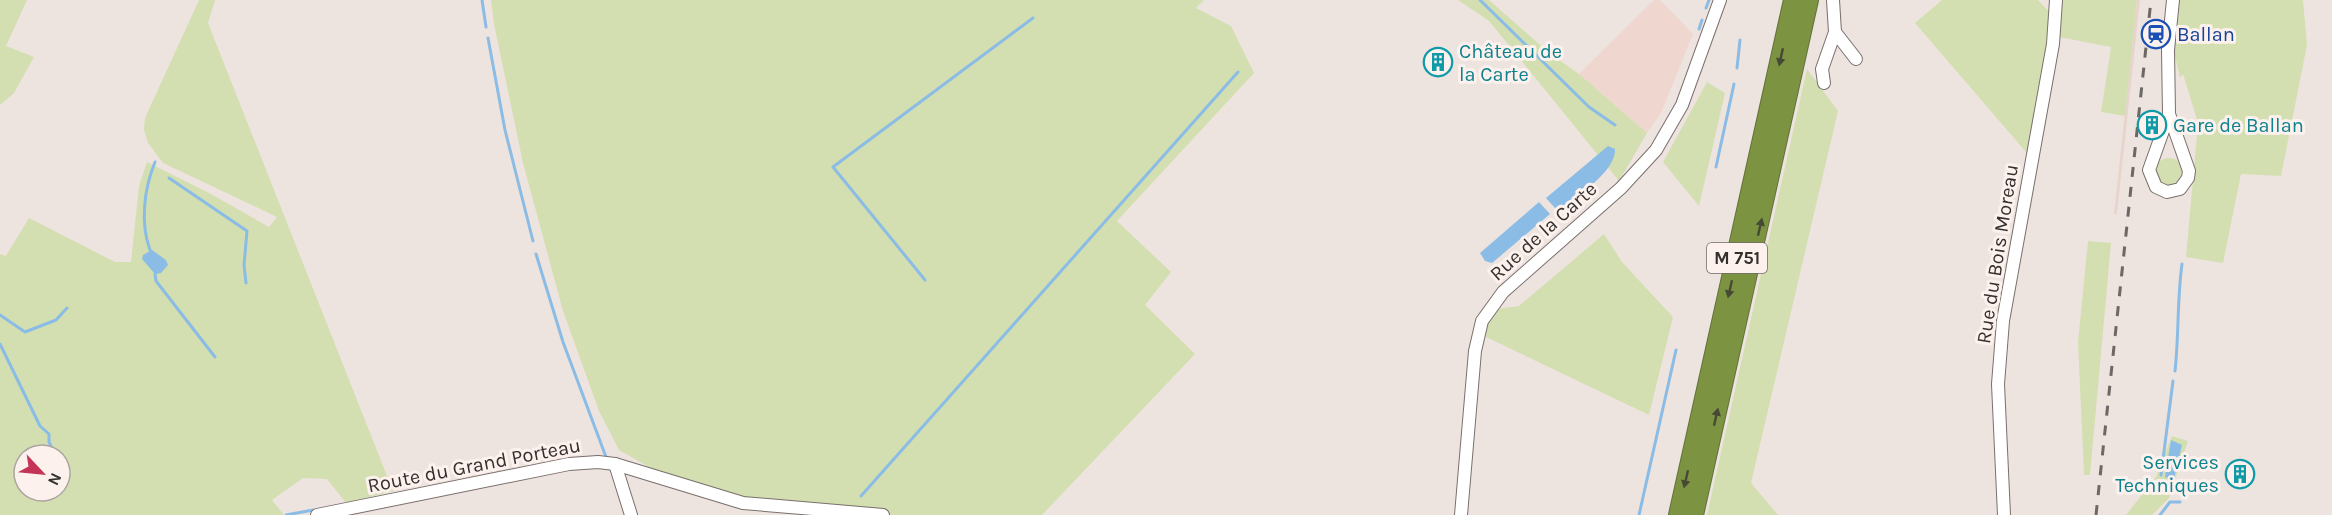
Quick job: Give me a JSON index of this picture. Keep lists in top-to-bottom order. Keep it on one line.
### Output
{"streets":{"highway":["M 751"],"street":["Rue de la Carte","Rue du Bois Moreau","Route du Grand Porteau"]},"places":{"station":["Ballan"],"building":["Château de la Carte","Gare de Ballan","Services Techniques"]},"north":"bottom right"}
